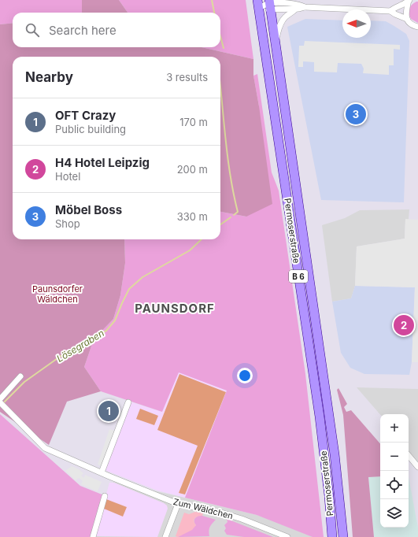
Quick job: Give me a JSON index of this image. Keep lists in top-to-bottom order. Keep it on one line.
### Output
{"streets":{"main road":["Permoserstraße","B 6"],"street":["Zum Wäldchen"]},"districts":["PAUNSDORF"],"water":["Lösegraben"],"parks":["Paunsdorfer Wäldchen"],"north":"left","page":{"search":"Search here","heading":["Nearby","3 results"],"list":[{"mark":"1","name":"OFT Crazy","note":"Public building","value":"170 m"},{"mark":"2","name":"H4 Hotel Leipzig","note":"Hotel","value":"200 m"},{"mark":"3","name":"Möbel Boss","note":"Shop","value":"330 m"}],"pins":["3","2","1"],"map_buttons":["+","−"]}}
